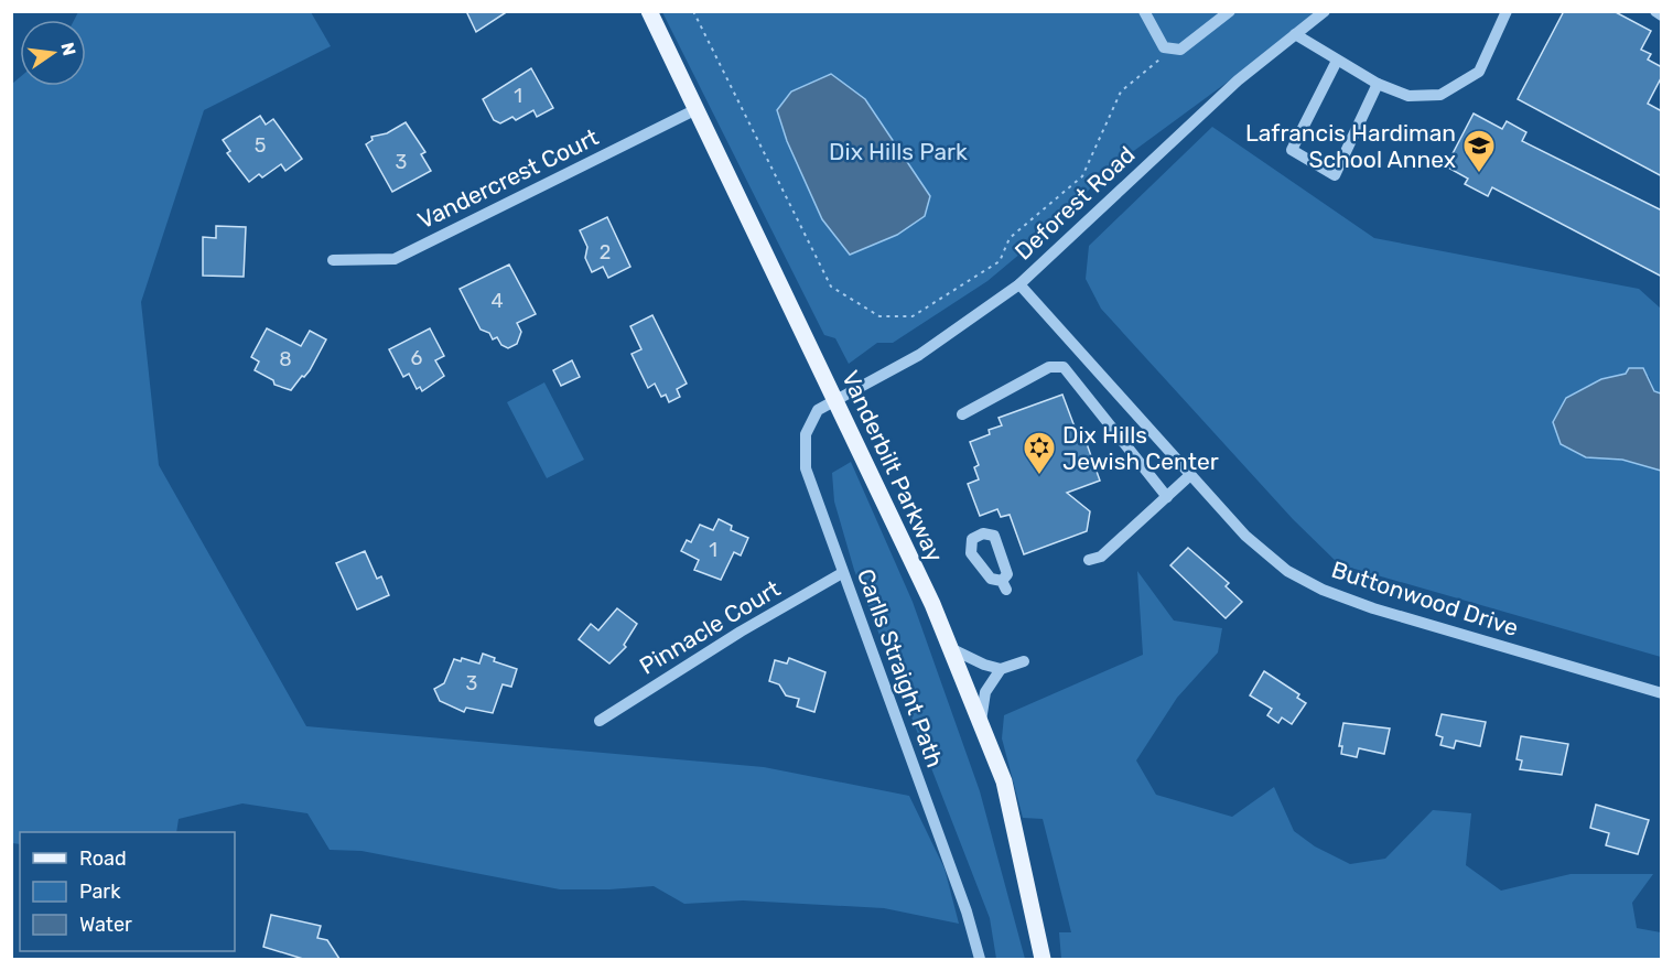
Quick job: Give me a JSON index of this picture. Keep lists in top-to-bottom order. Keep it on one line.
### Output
{"streets":{"main road":["Vanderbilt Parkway"],"street":["Vandercrest Court","Deforest Road","Buttonwood Drive","Pinnacle Court","Carlls Straight Path"]},"crossings":[["Vandercrest Court","Vanderbilt Parkway"],["Deforest Road","Vanderbilt Parkway"],["Deforest Road","Buttonwood Drive"],["Deforest Road","Carlls Straight Path"],["Vanderbilt Parkway","Carlls Straight Path"],["Pinnacle Court","Carlls Straight Path"]],"parks":["Dix Hills Park"],"places":{"school or university":["Lafrancis Hardiman School Annex"],"synagogue":["Dix Hills Jewish Center"]},"house_numbers":["1","5","3","2","4","6","8","1","3"],"legend":["Road","Park","Water"],"north":"right"}
